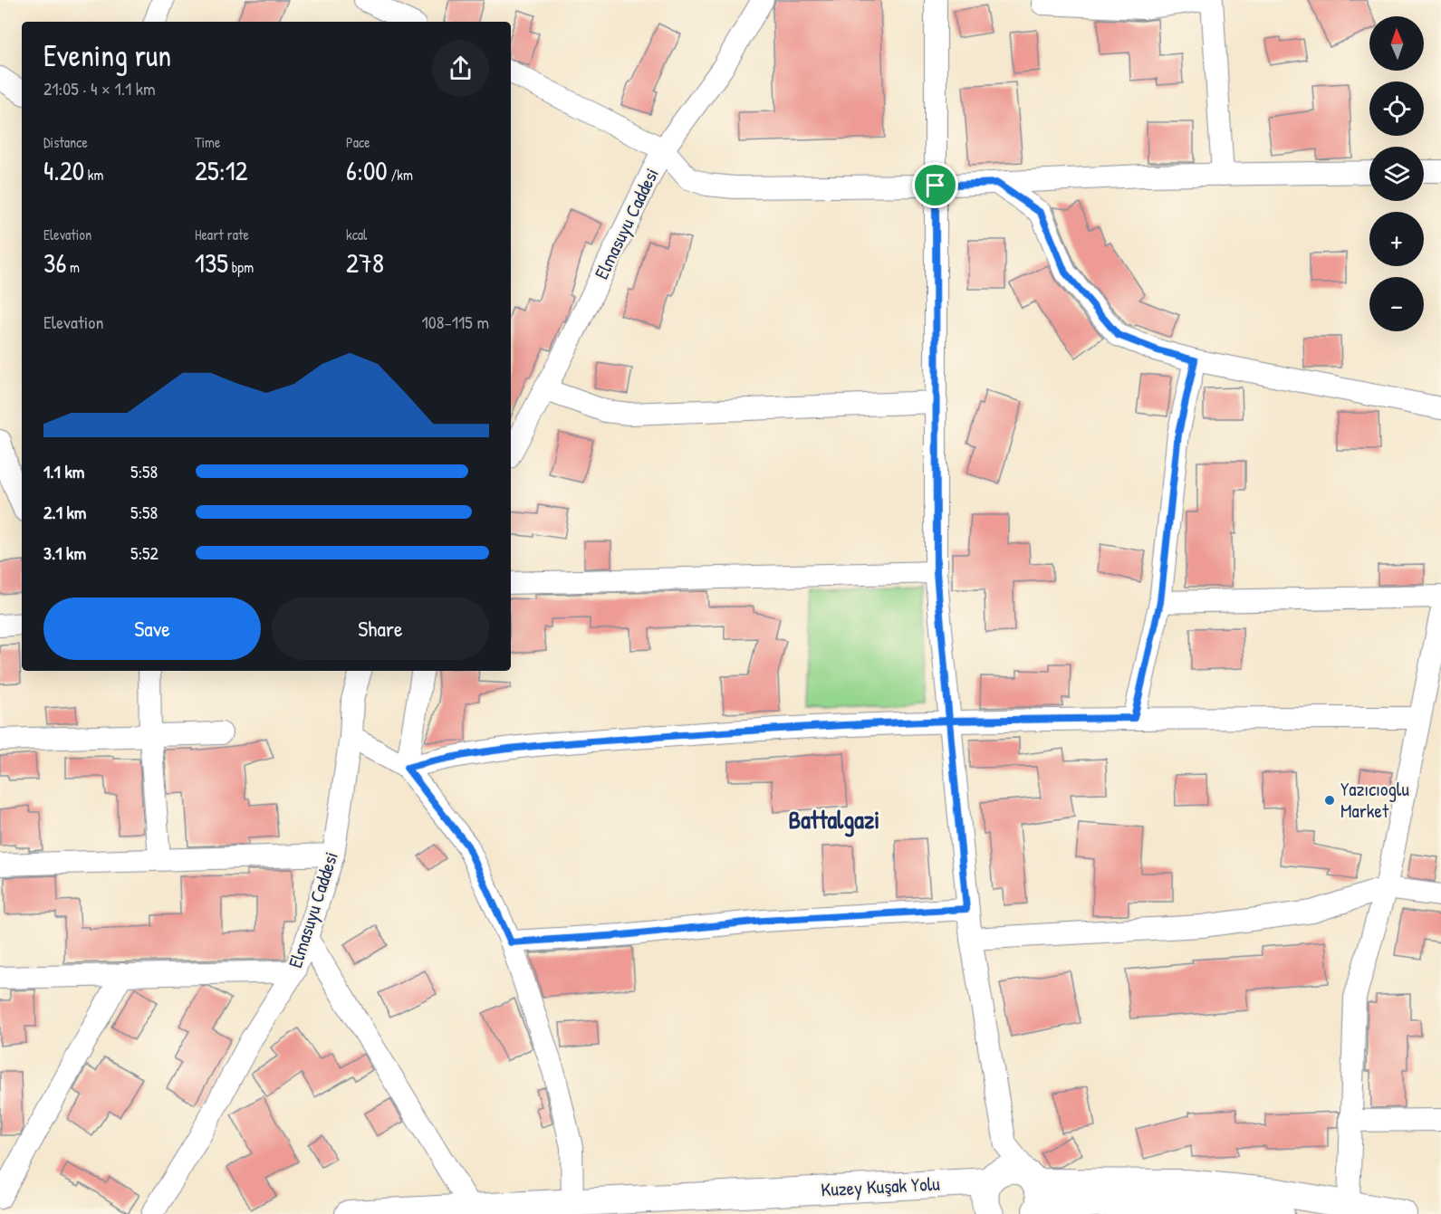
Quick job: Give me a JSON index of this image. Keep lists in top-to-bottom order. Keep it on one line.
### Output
{"streets":{"main road":["Kuzey Kuşak Yolu"],"street":["Elmasuyu Caddesi"]},"districts":["Battalgazi"],"places":["Yazıcıoglu Market"],"north":"top","page":{"map_buttons":["+","−"],"heading":["Evening run","21:05 · 4 × 1.1 km"],"stats":[["Distance","4.20 km"],["Time","25:12"],["Pace","6:00 /km"],["Elevation","36 m"],["Heart rate","135 bpm"],["kcal","278"]],"chart":["Elevation","108–115 m"],"list":[{"name":"1.1 km","note":"5:58"},{"name":"2.1 km","note":"5:58"},{"name":"3.1 km","note":"5:52"}],"buttons":["Save","Share"]}}
